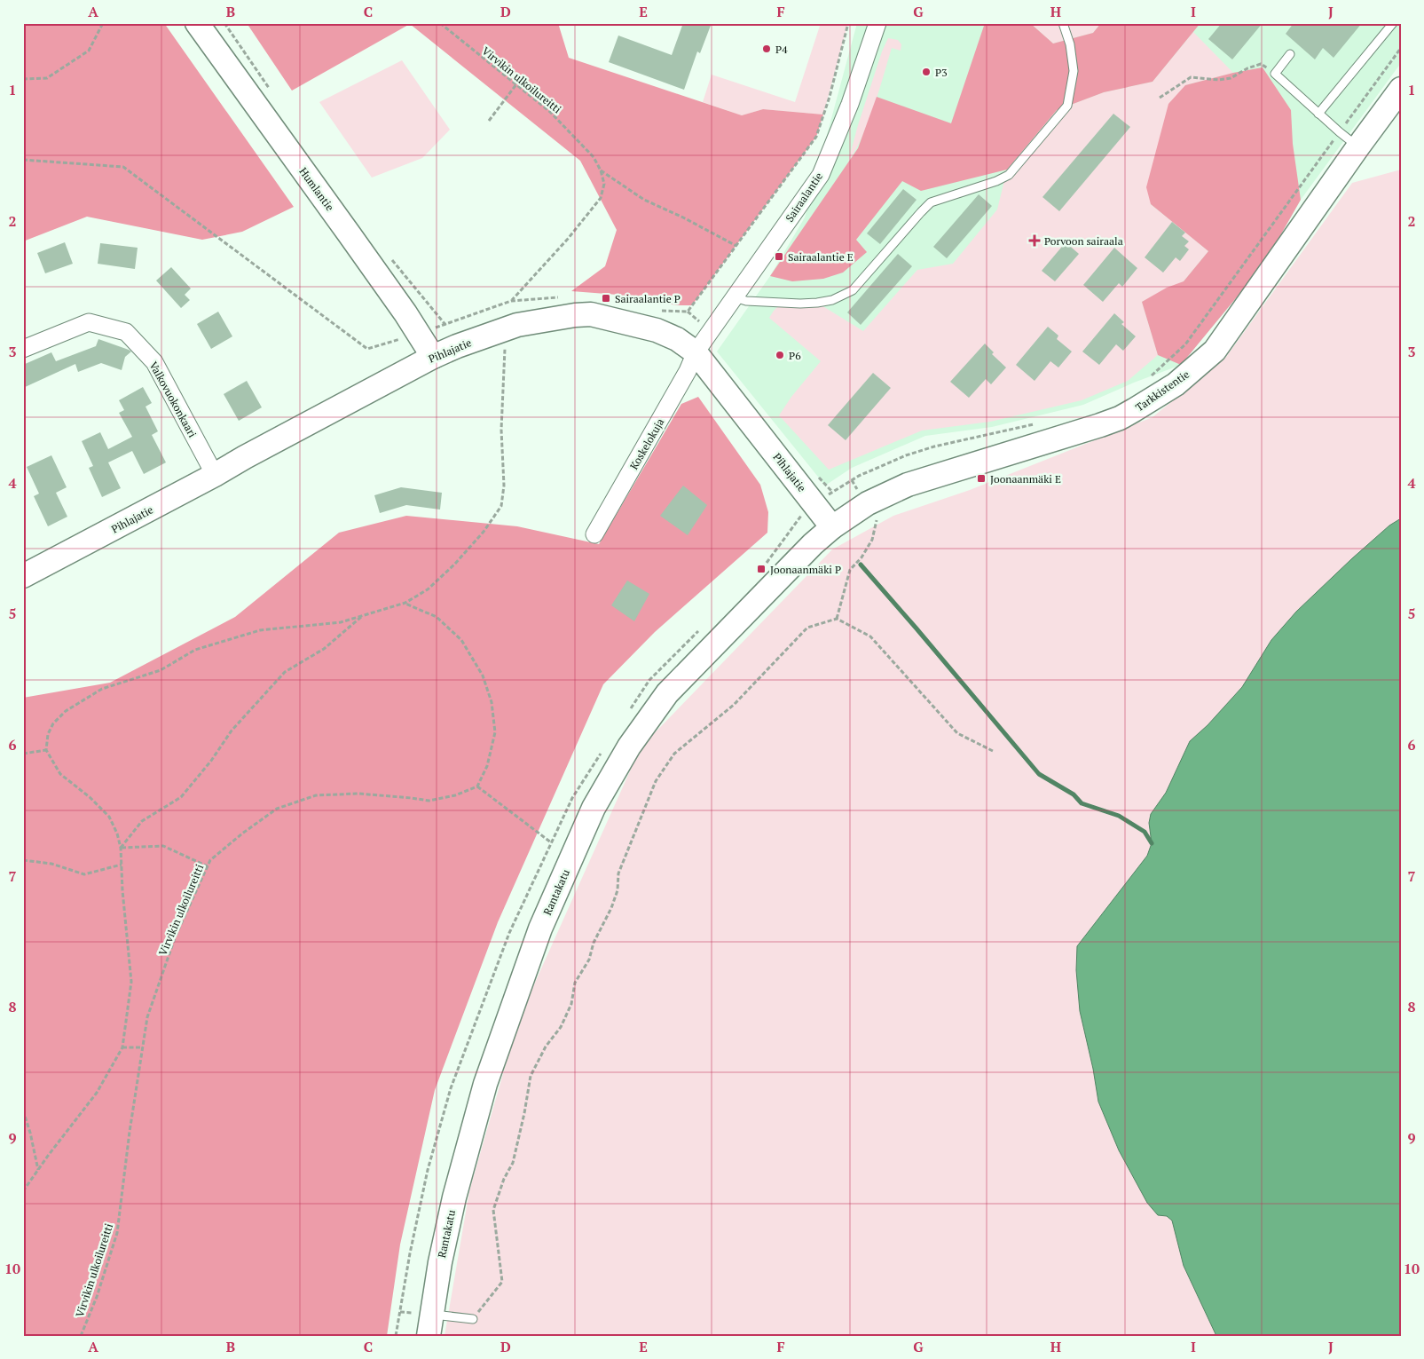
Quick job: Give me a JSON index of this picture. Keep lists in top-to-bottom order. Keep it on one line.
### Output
{"streets":{"street":["Humlantie","Sairaalantie","Pihlajatie","Tarkkistentie","Valkovuokonkaari","Koskelokuja","Rantakatu"],"path":["Virvikin ulkoilureitti"]},"crossings":[["Humlantie","Pihlajatie"],["Sairaalantie","Pihlajatie"],["Sairaalantie","Koskelokuja"],["Pihlajatie","Tarkkistentie"],["Pihlajatie","Valkovuokonkaari"],["Pihlajatie","Koskelokuja"],["Pihlajatie","Rantakatu"],["Tarkkistentie","Rantakatu"]],"places":{"other":["P4","P3","P6"],"health":["Porvoon sairaala"],"transit":["Sairaalantie E","Sairaalantie P","Joonaanmäki E","Joonaanmäki P"]},"grid":{"columns":["A","B","C","D","E","F","G","H","I","J"],"rows":["1","2","3","4","5","6","7","8","9","10"]}}
